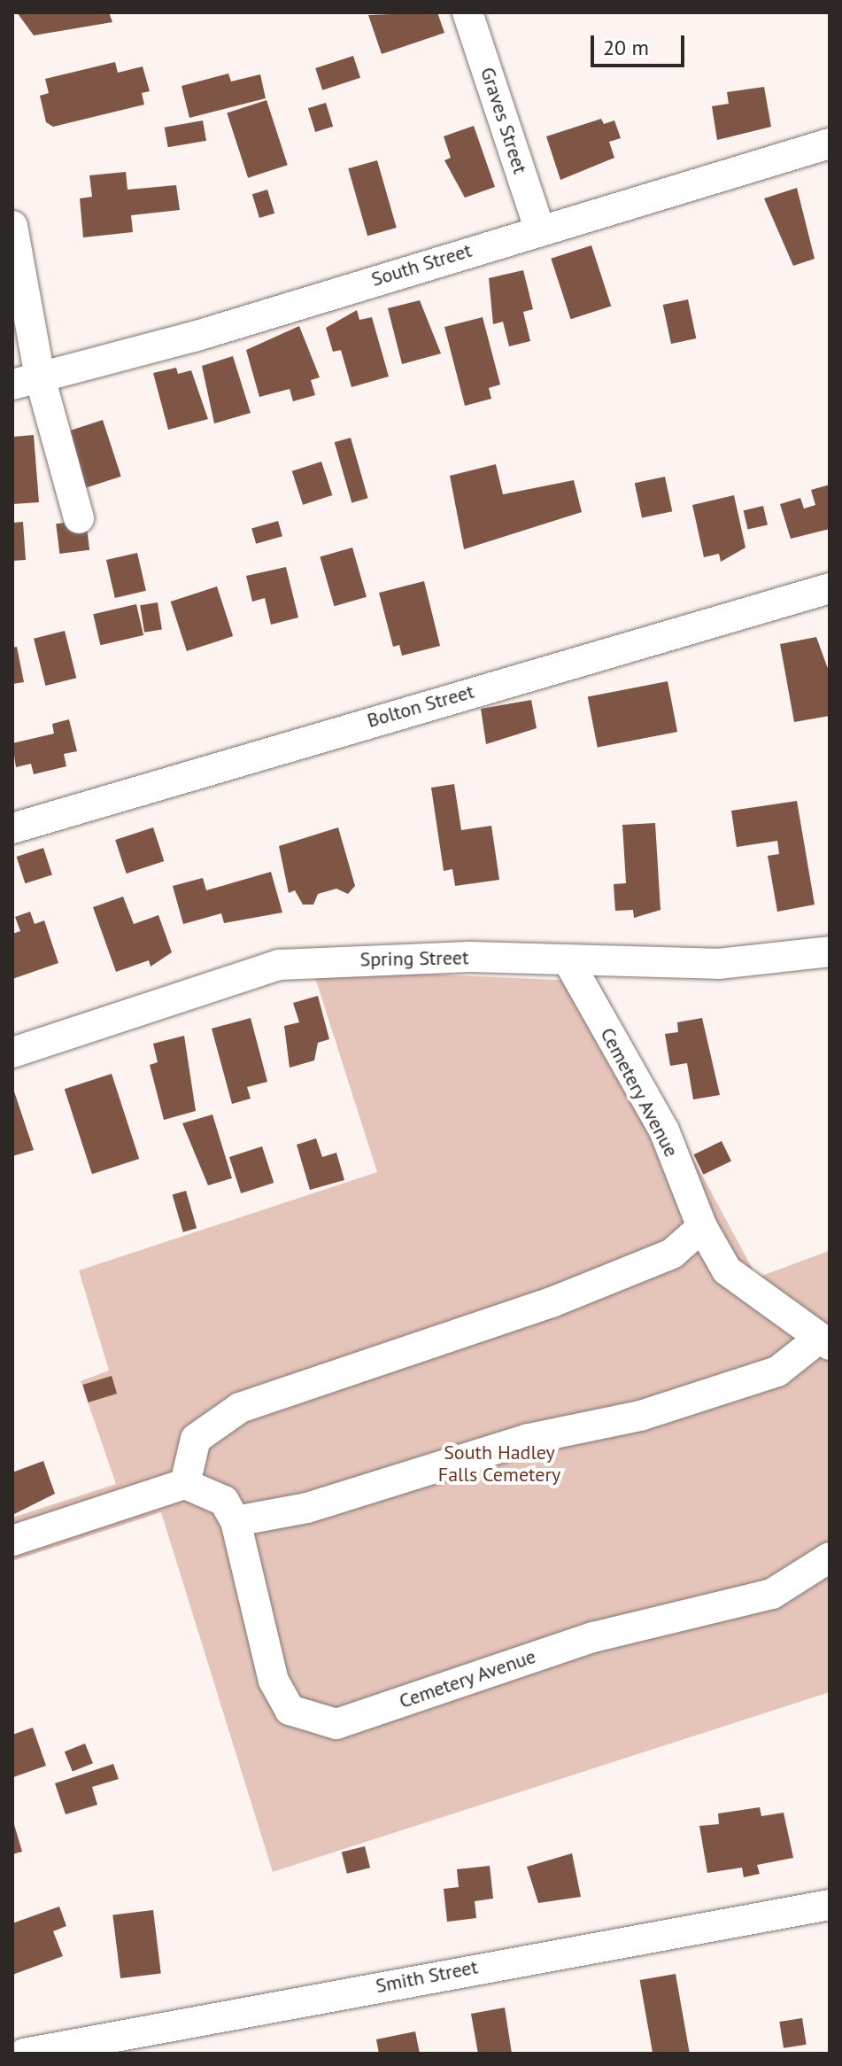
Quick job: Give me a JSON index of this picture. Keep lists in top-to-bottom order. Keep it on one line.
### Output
{"streets":{"street":["Graves Street","South Street","Bolton Street","Spring Street","Cemetery Avenue","Smith Street"]},"crossings":[["Graves Street","South Street"],["Spring Street","Cemetery Avenue"]],"parks":["South Hadley Falls Cemetery"],"scale_bar":"20 m"}
